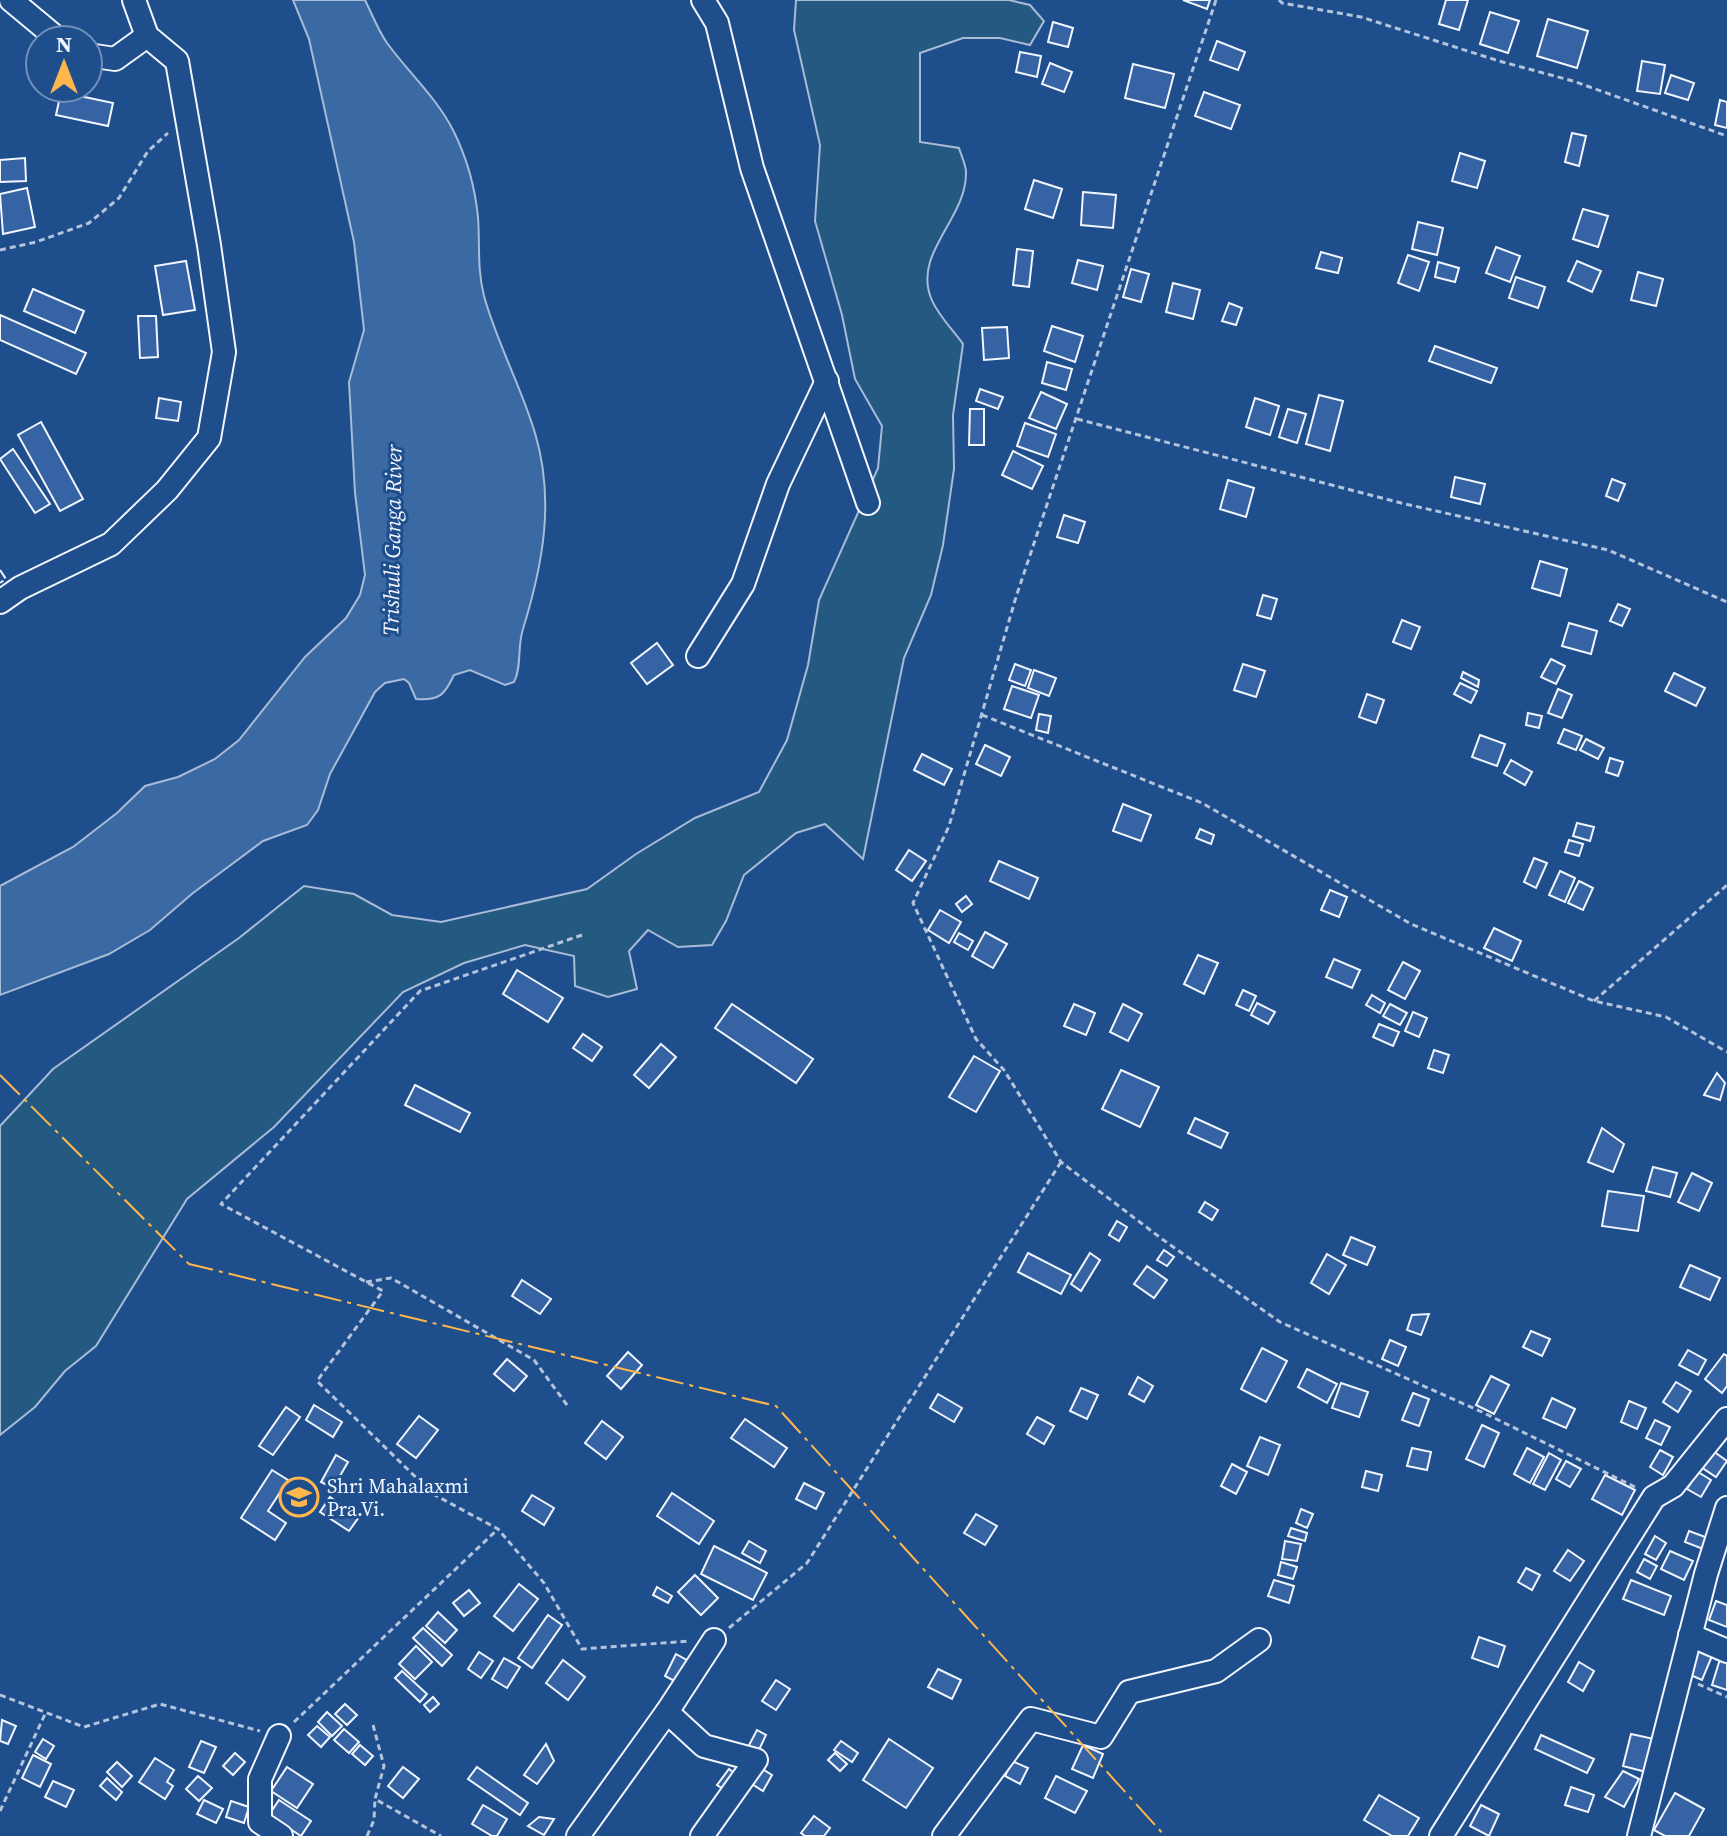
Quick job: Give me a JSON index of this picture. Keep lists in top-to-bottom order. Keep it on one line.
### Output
{"water":["Trishuli Ganga River"],"places":{"school or university":["Shri Mahalaxmi Pra.Vi."]},"north":"top"}
